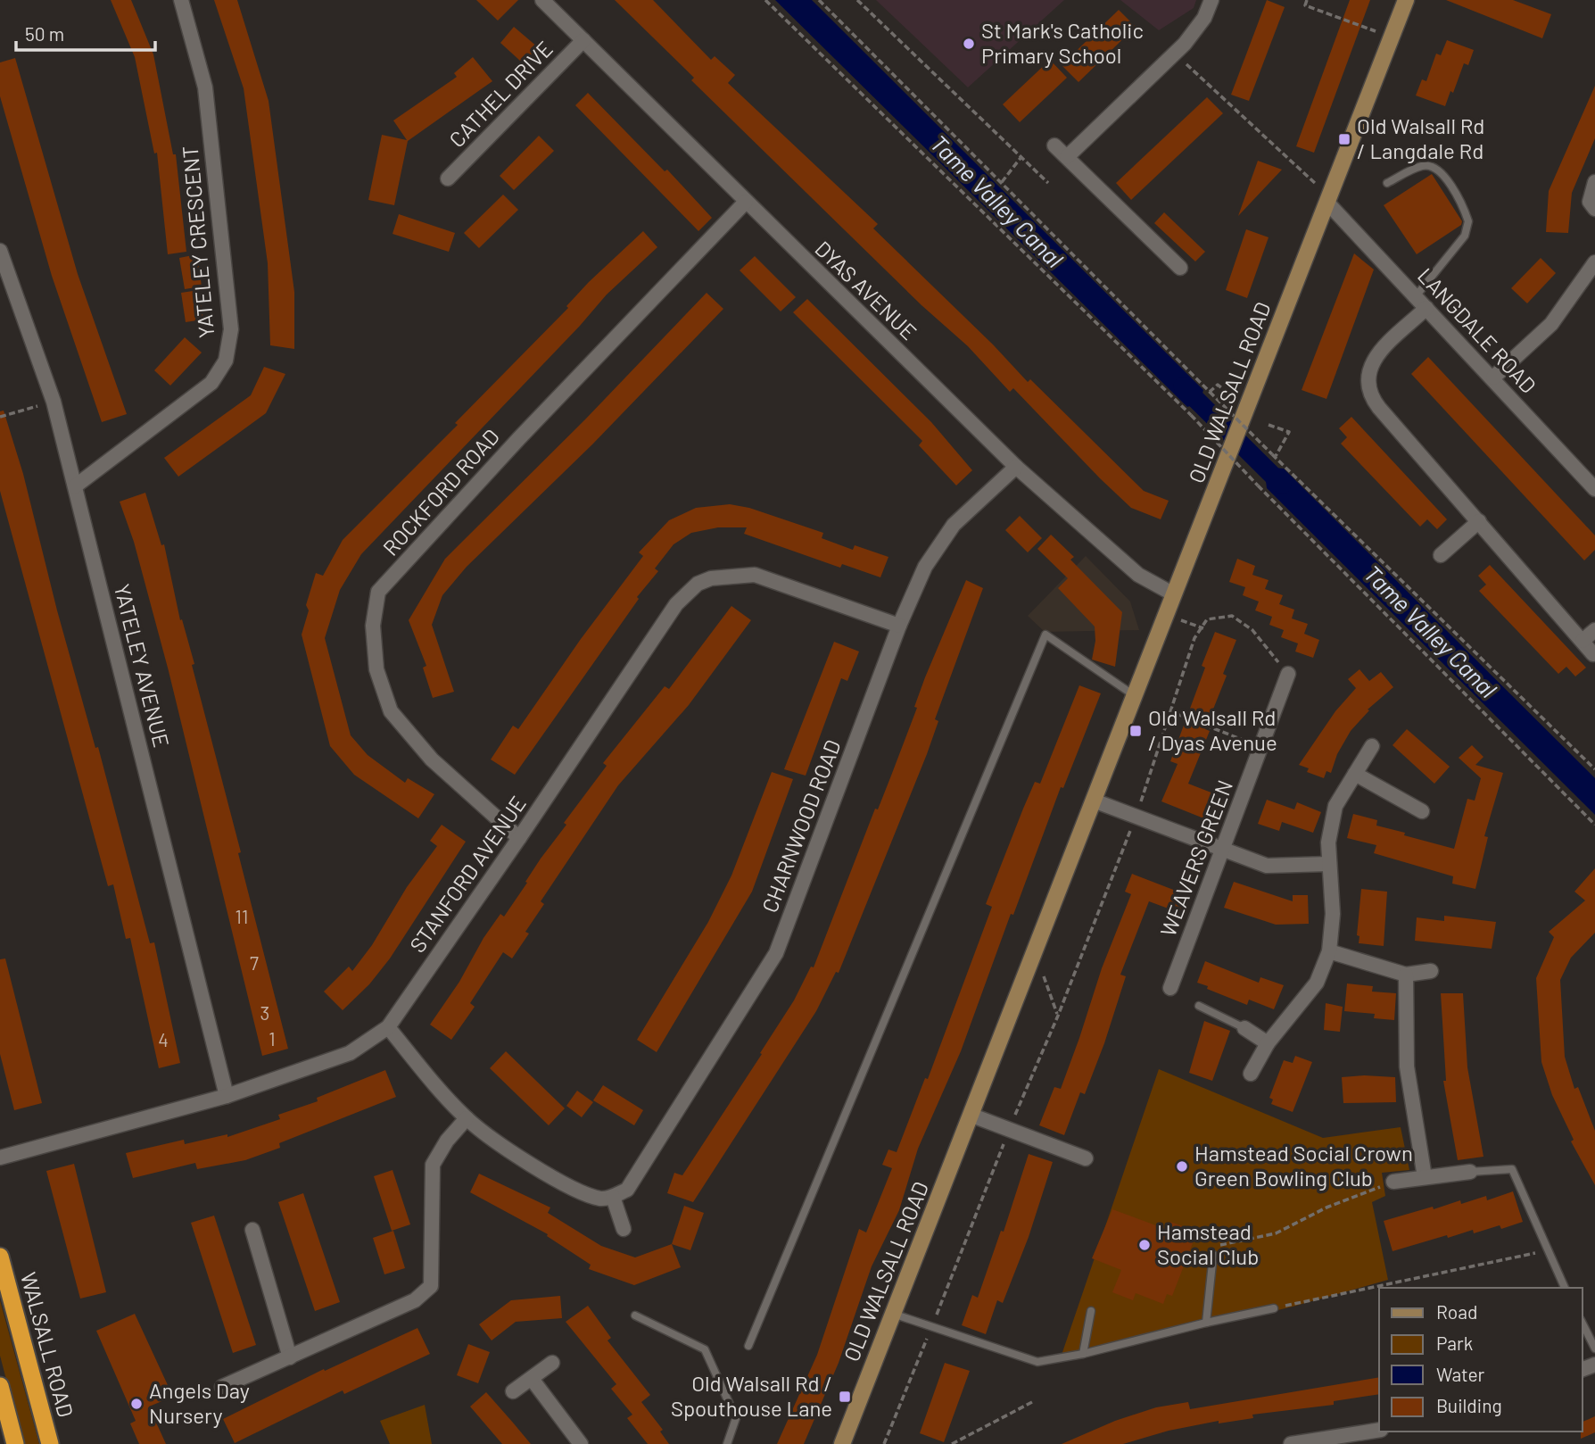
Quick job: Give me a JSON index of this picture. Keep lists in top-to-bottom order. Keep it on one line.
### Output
{"streets":{"highway":["WALSALL ROAD"],"main road":["OLD WALSALL ROAD"],"street":["CATHEL DRIVE","YATELEY CRESCENT","DYAS AVENUE","LANGDALE ROAD","ROCKFORD ROAD","YATELEY AVENUE","CHARNWOOD ROAD","WEAVERS GREEN","STANFORD AVENUE"]},"crossings":[["CATHEL DRIVE","DYAS AVENUE"],["YATELEY CRESCENT","YATELEY AVENUE"],["DYAS AVENUE","OLD WALSALL ROAD"],["DYAS AVENUE","ROCKFORD ROAD"],["DYAS AVENUE","CHARNWOOD ROAD"],["LANGDALE ROAD","OLD WALSALL ROAD"],["ROCKFORD ROAD","STANFORD AVENUE"],["YATELEY AVENUE","STANFORD AVENUE"],["CHARNWOOD ROAD","STANFORD AVENUE"]],"water":["Tame Valley Canal"],"places":{"other":["St Mark's Catholic Primary School","Hamstead Social Crown Green Bowling Club","Hamstead Social Club","Angels Day Nursery"],"transit":["Old Walsall Rd / Langdale Rd","Old Walsall Rd / Dyas Avenue","Old Walsall Rd / Spouthouse Lane"]},"house_numbers":["11","7","3","1","4"],"legend":["Road","Park","Water","Building"],"scale_bar":"50 m"}
